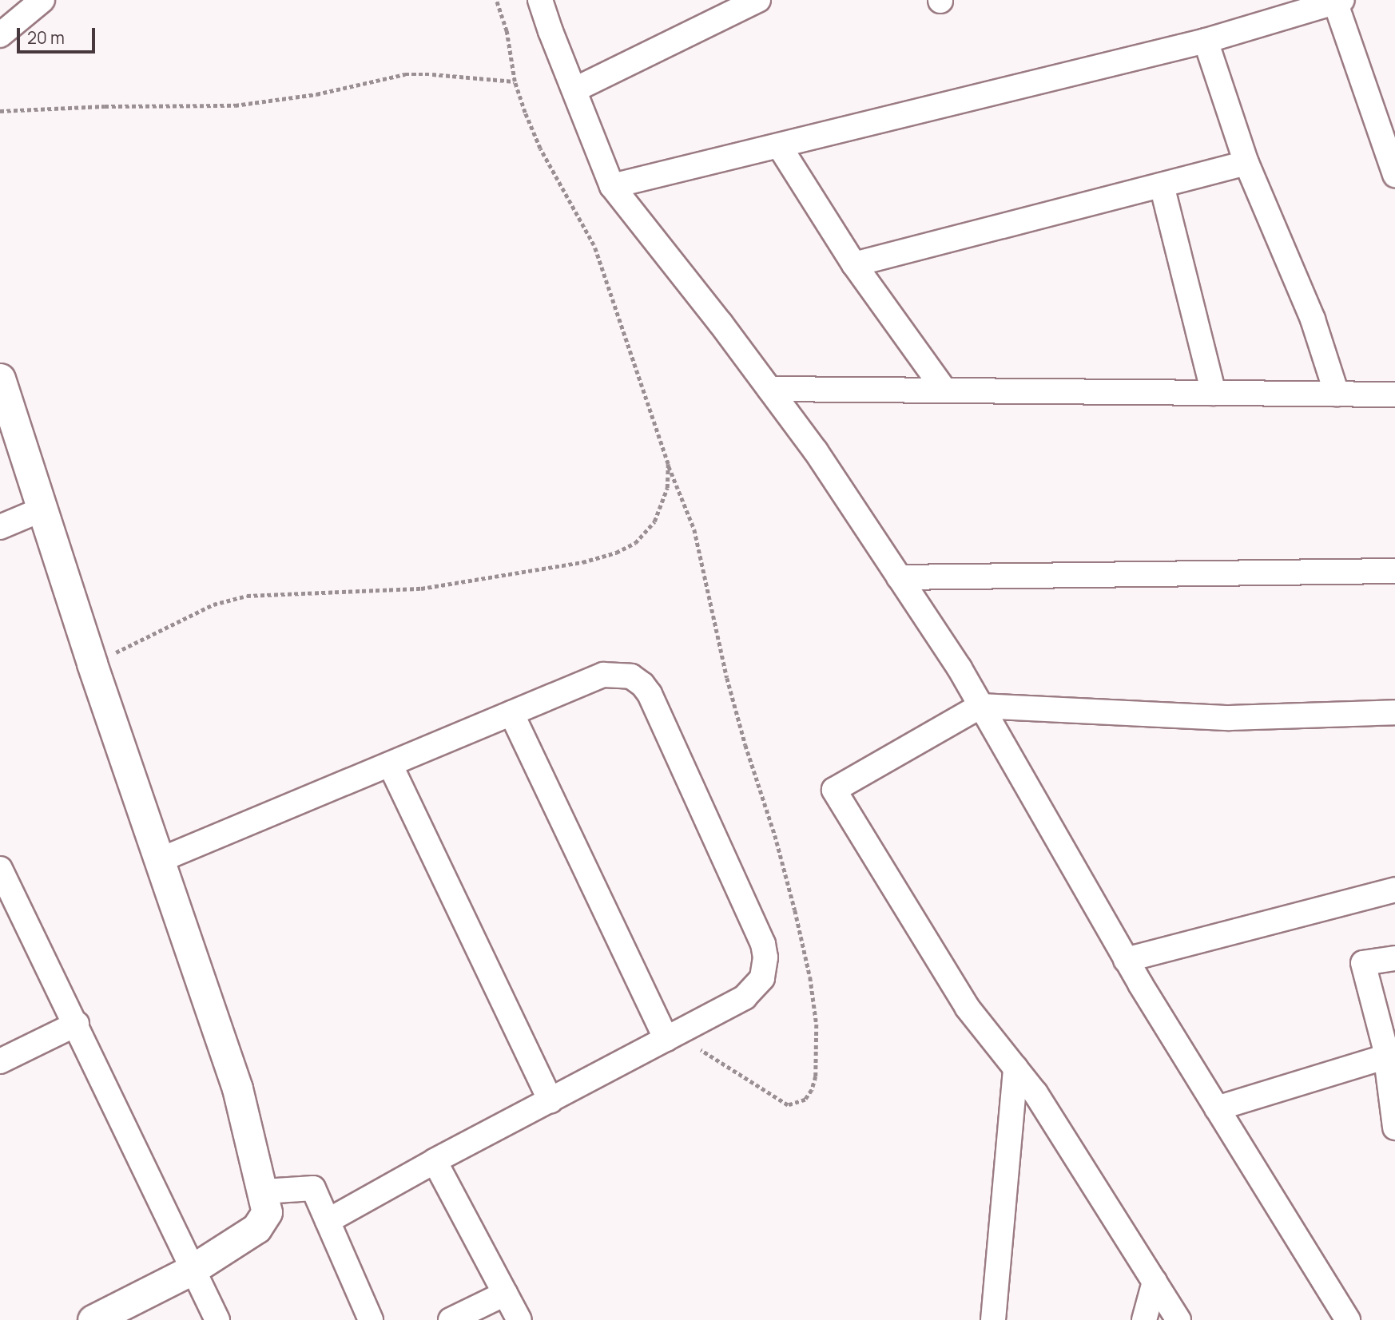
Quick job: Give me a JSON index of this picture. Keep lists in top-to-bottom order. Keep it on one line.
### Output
{"scale_bar":"20 m"}
